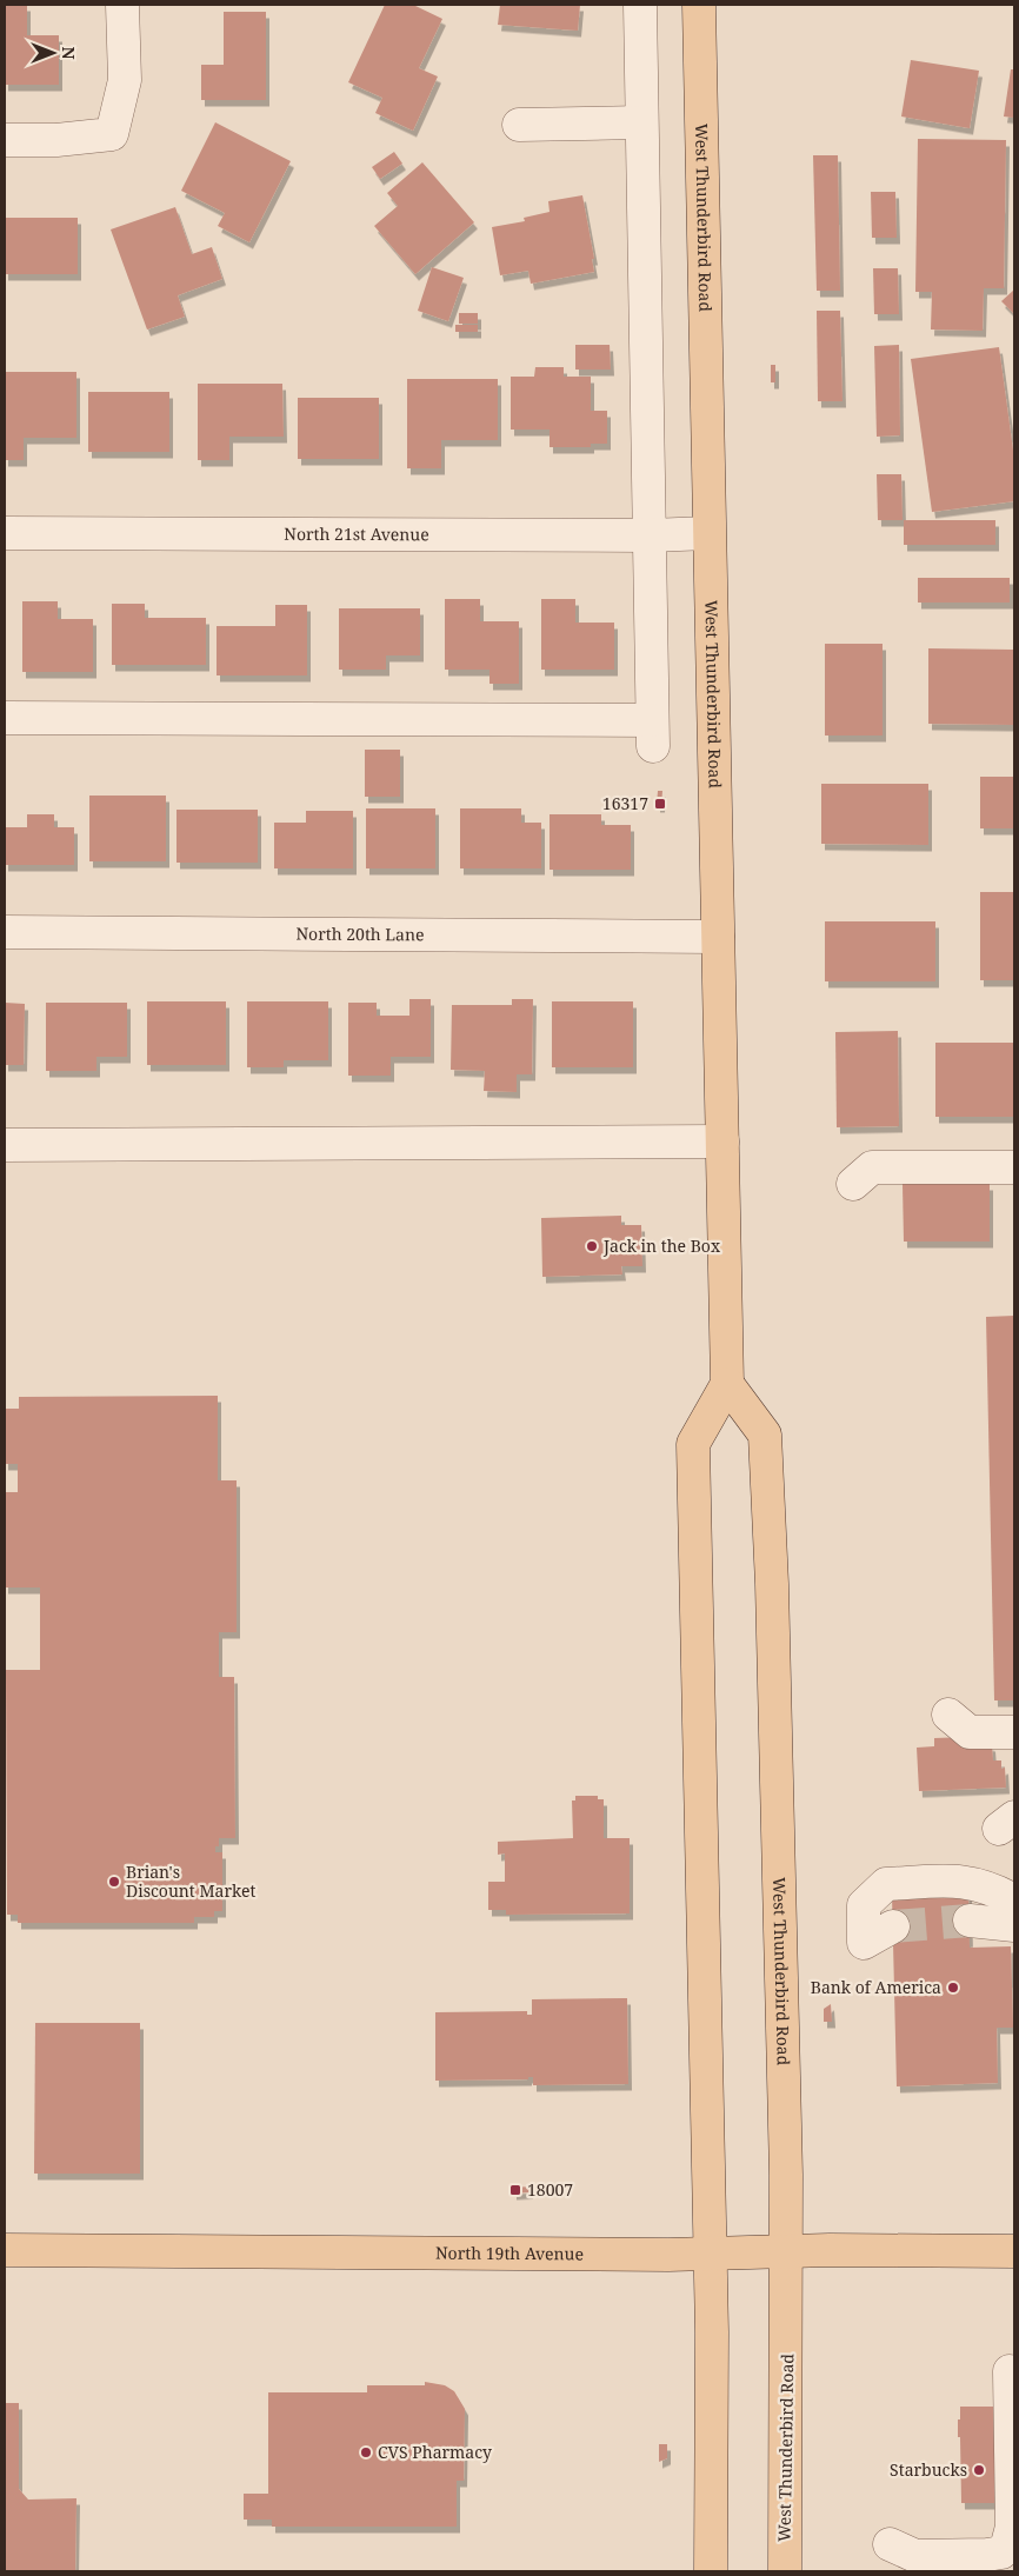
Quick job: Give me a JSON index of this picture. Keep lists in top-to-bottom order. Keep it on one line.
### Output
{"streets":{"main road":["West Thunderbird Road","North 19th Avenue"],"street":["North 21st Avenue","North 20th Lane"]},"crossings":[["West Thunderbird Road","North 21st Avenue"],["West Thunderbird Road","North 20th Lane"],["West Thunderbird Road","North 19th Avenue"]],"places":{"transit":["16317","18007"],"other":["Jack in the Box","Brian's Discount Market","Bank of America","CVS Pharmacy","Starbucks"]},"north":"right"}
